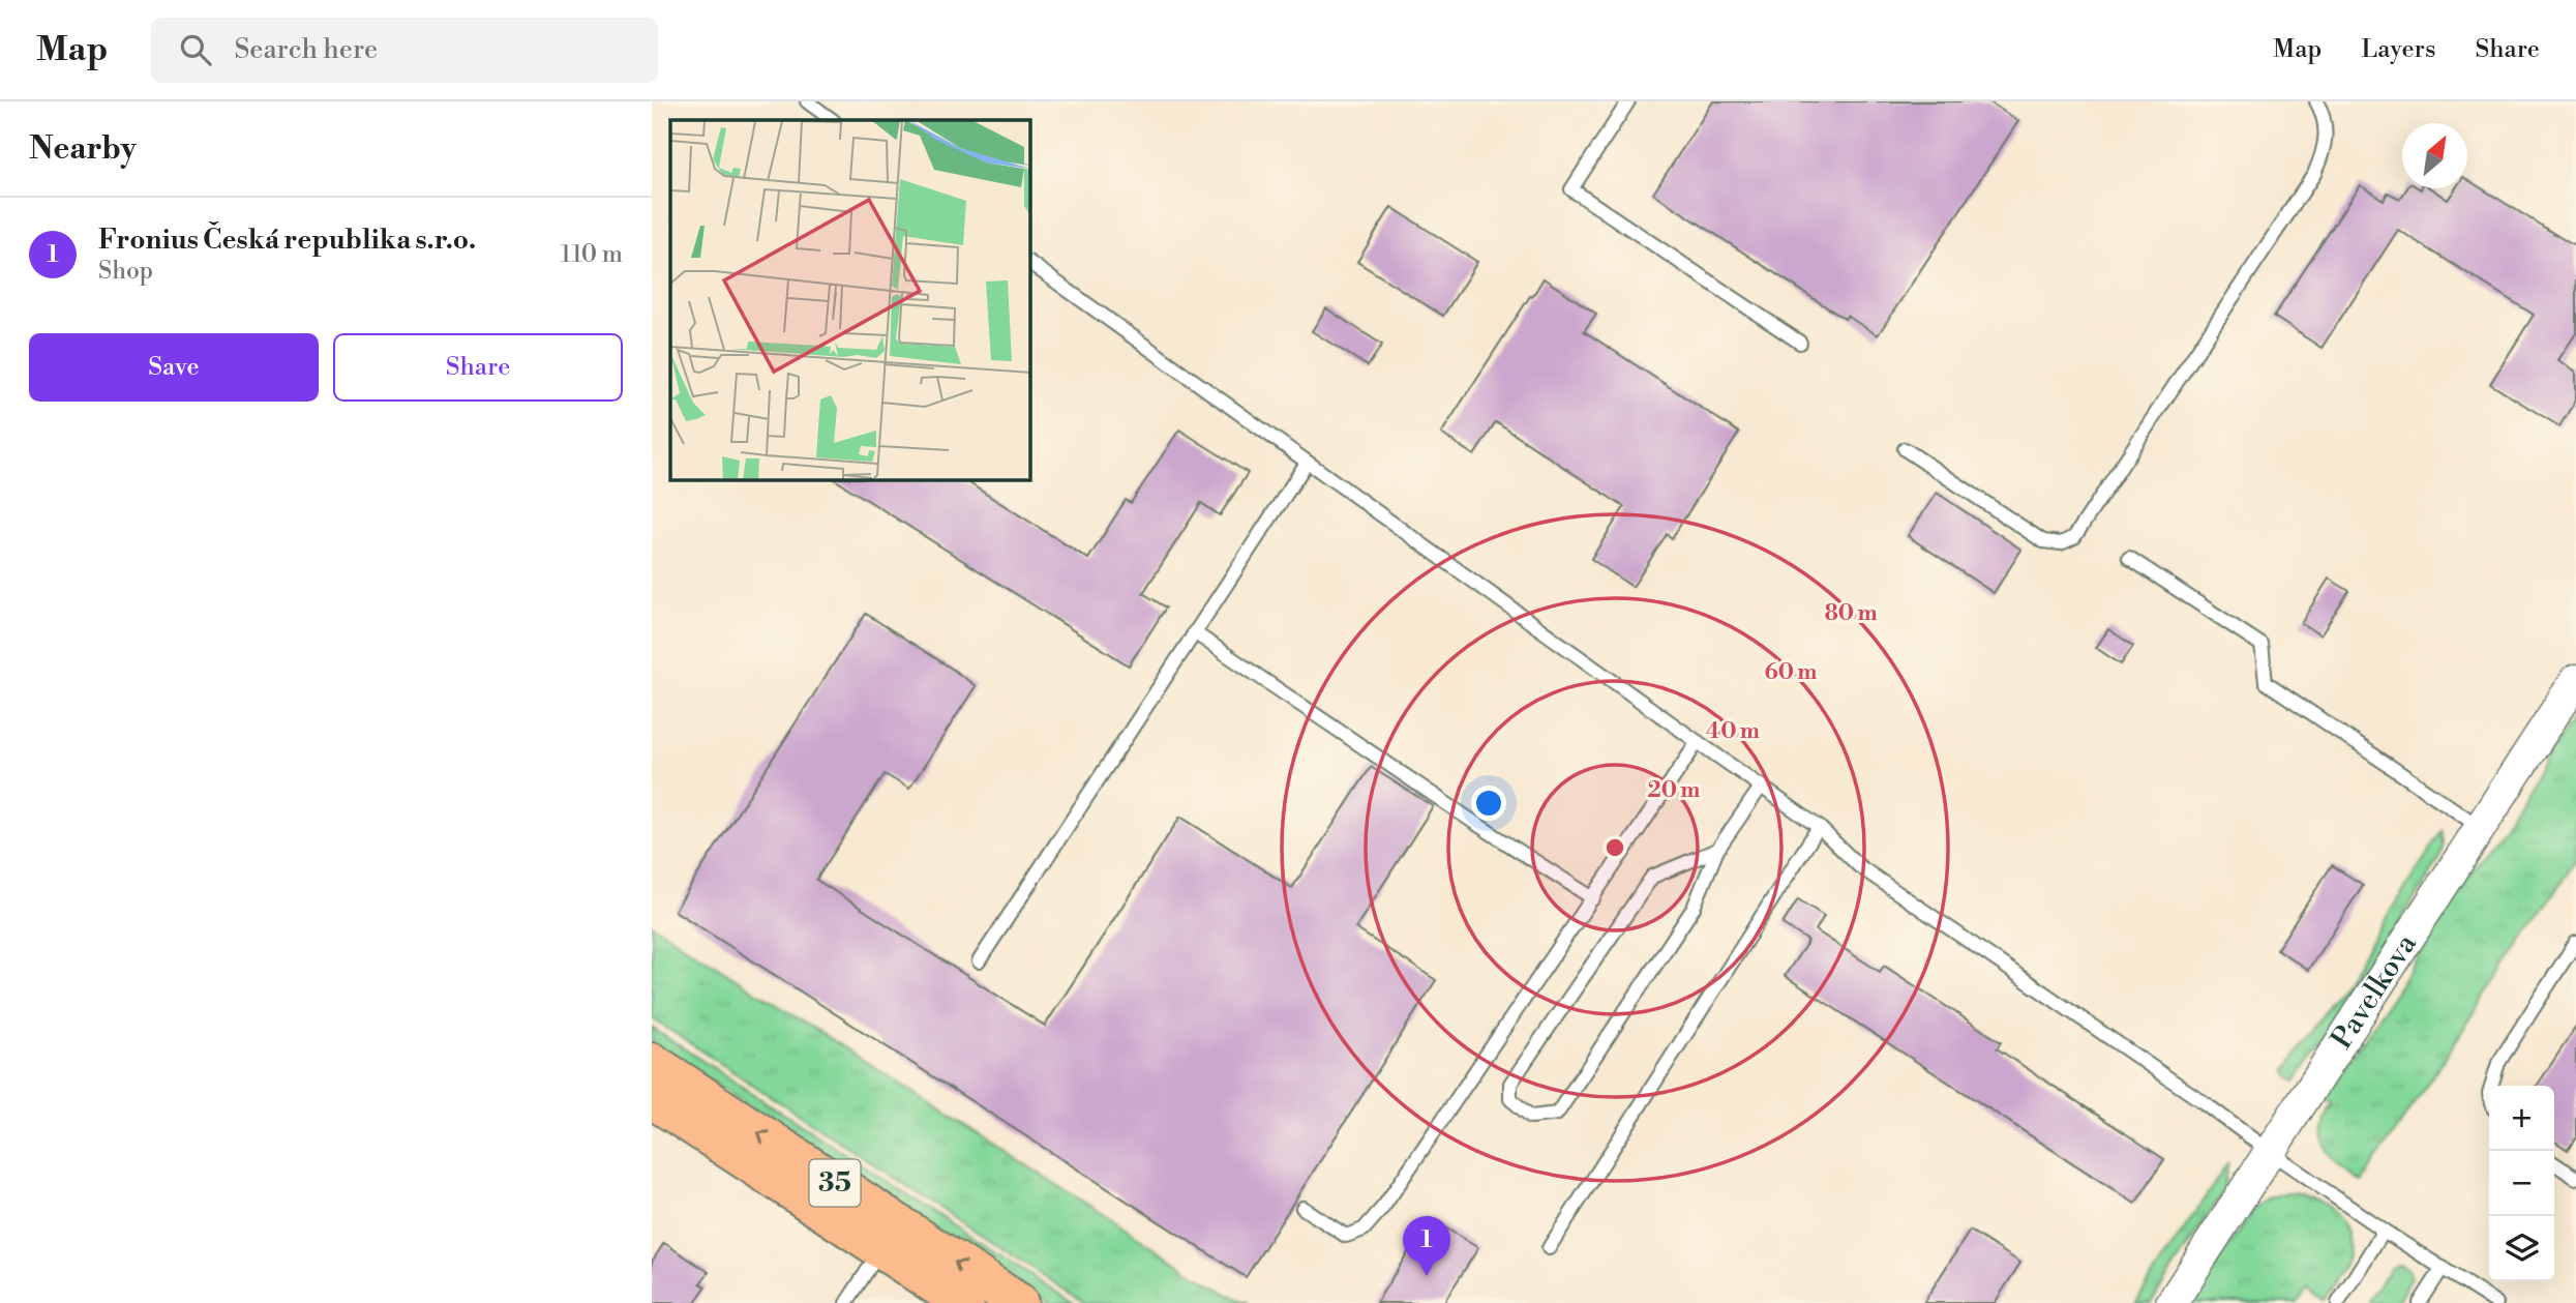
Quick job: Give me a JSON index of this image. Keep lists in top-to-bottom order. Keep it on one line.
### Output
{"streets":{"main road":["35"],"street":["Pavelkova"]},"north":"top right","page":{"header":"Map","search":"Search here","nav":["Map","Layers","Share"],"heading":"Nearby","list":[{"mark":"1","name":"Fronius Česká republika s.r.o.","note":"Shop","value":"110 m"}],"buttons":["Save","Share"],"map_buttons":["+","−"],"pins":"1"},"rings":["80 m","60 m","40 m","20 m"]}
